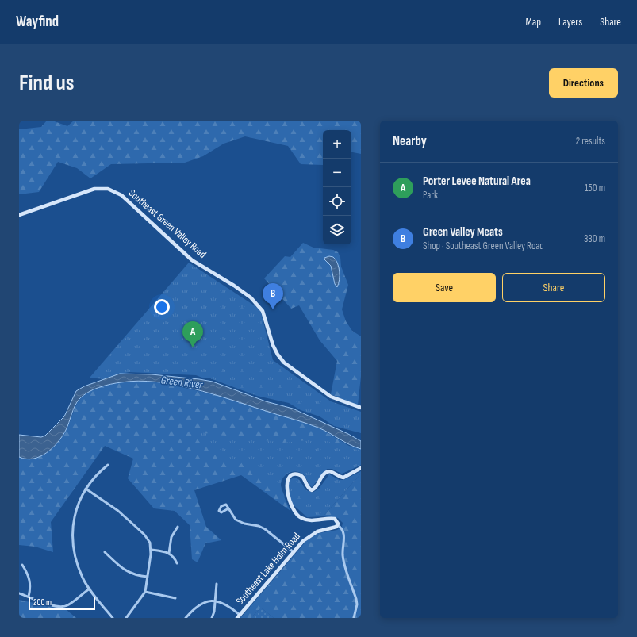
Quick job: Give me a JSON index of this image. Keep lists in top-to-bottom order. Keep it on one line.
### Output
{"streets":{"street":["Southeast Green Valley Road","Southeast Lake Holm Road"]},"water":["Green River"],"scale_bar":"200 m","page":{"header":"Wayfind","nav":["Map","Layers","Share"],"buttons":["Directions",["Save","Share"]],"title":"Find us","heading":["Nearby","2 results"],"map_buttons":["+","−"],"list":[{"mark":"A","name":"Porter Levee Natural Area","note":"Park","value":"150 m"},{"mark":"B","name":"Green Valley Meats","note":"Shop · Southeast Green Valley Road","value":"330 m"}],"pins":["B","A"],"scale":"200 m"}}
